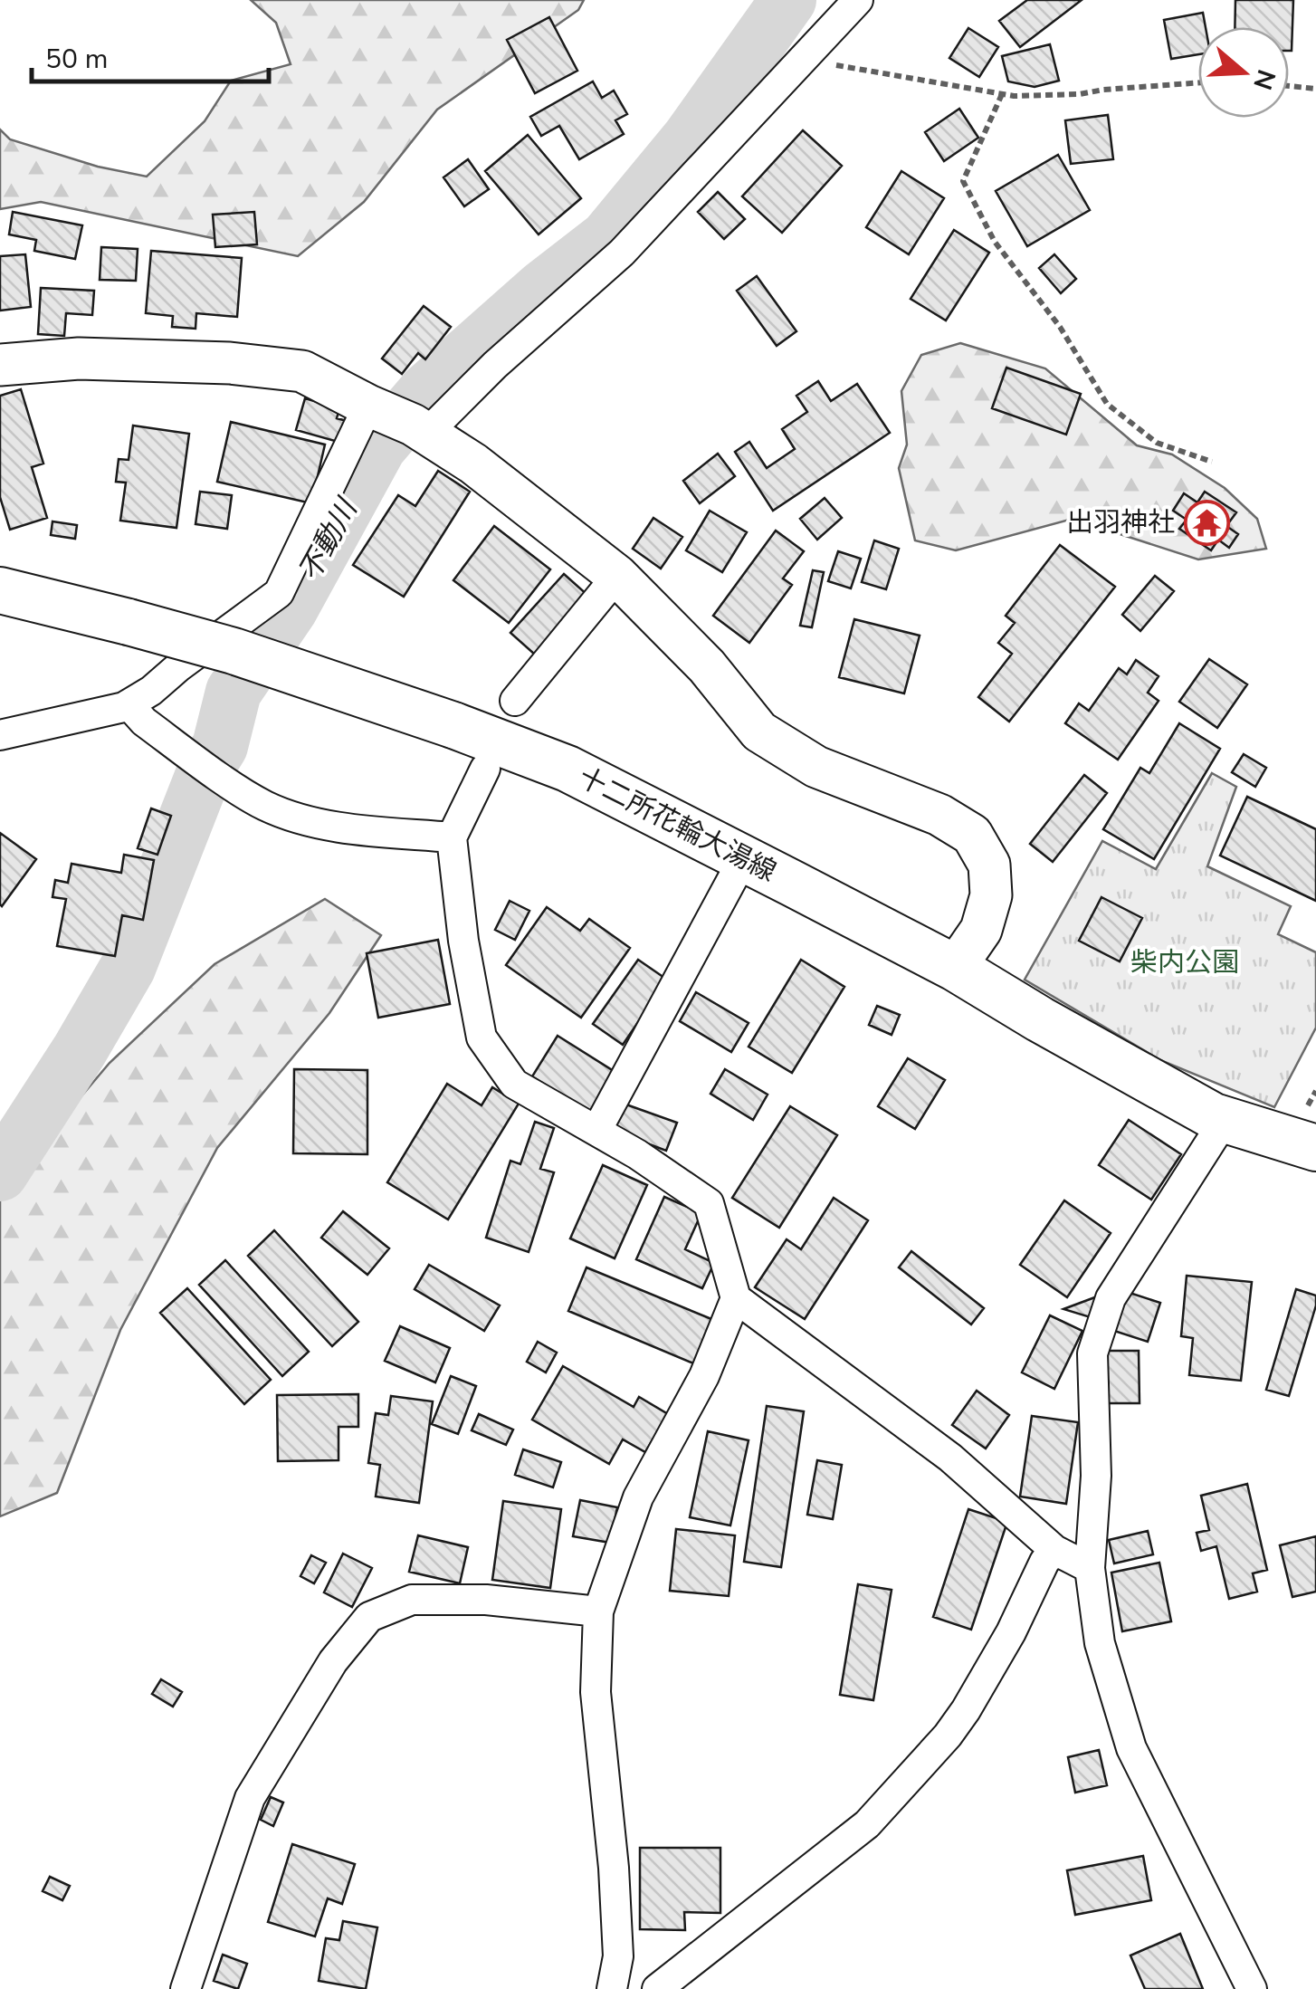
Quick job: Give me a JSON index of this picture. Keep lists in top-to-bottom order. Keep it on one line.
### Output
{"streets":{"main road":["十二所花輪大湯線"]},"water":["不動川"],"parks":["柴内公園"],"places":{"temple":["出羽神社"]},"scale_bar":"50 m","north":"right"}
